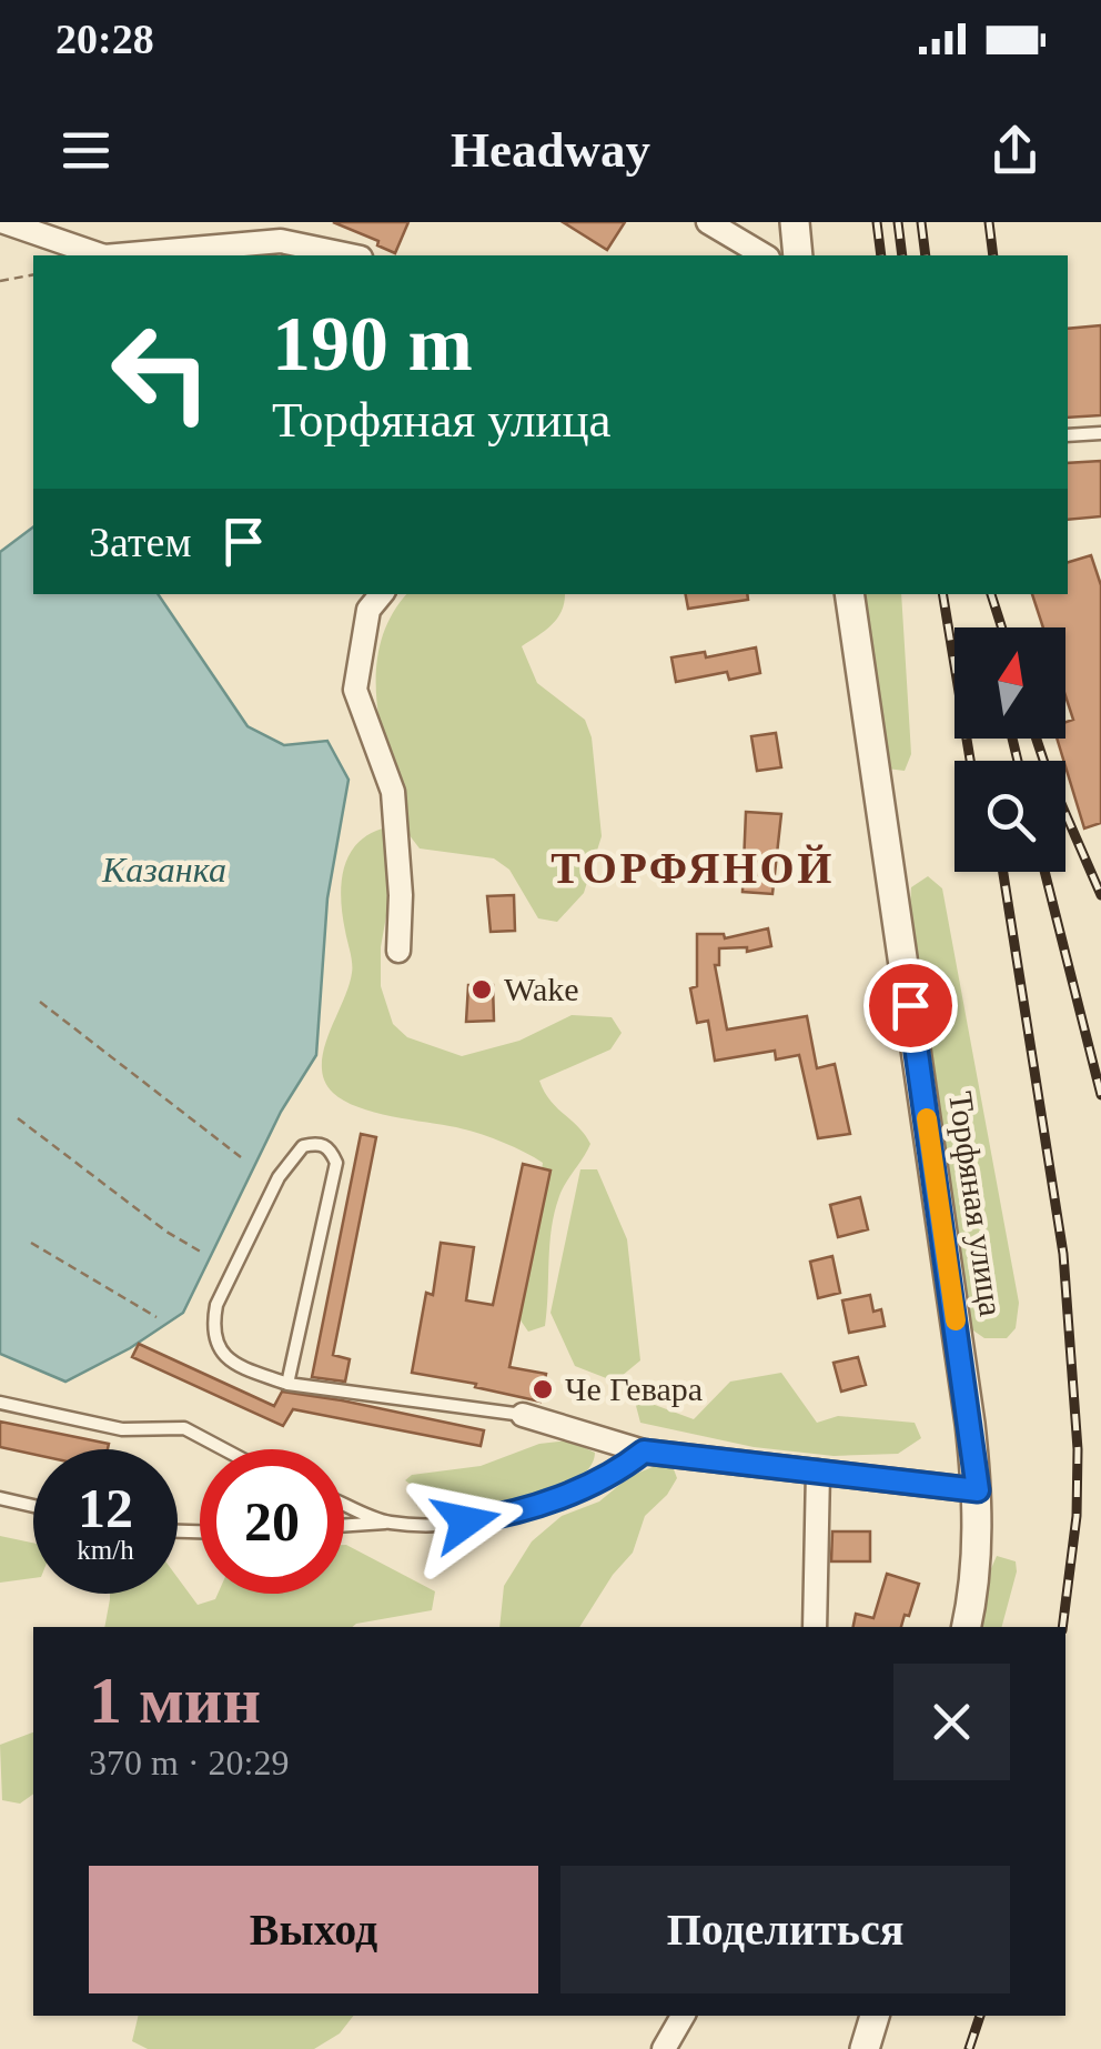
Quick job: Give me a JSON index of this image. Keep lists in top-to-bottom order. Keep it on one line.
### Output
{"streets":{"street":["Торфяная улица"]},"districts":["ТОРФЯНОЙ"],"water":["Казанка"],"places":["Wake","Че Гевара"],"north":"top","page":{"status":"20:28","header":"Headway","turn":["190 m","Торфяная улица"],"then":"Затем","speed":"12 km/h","limit":"20","heading":["1 мин","370 m · 20:29"],"buttons":["Выход","Поделиться"]}}
